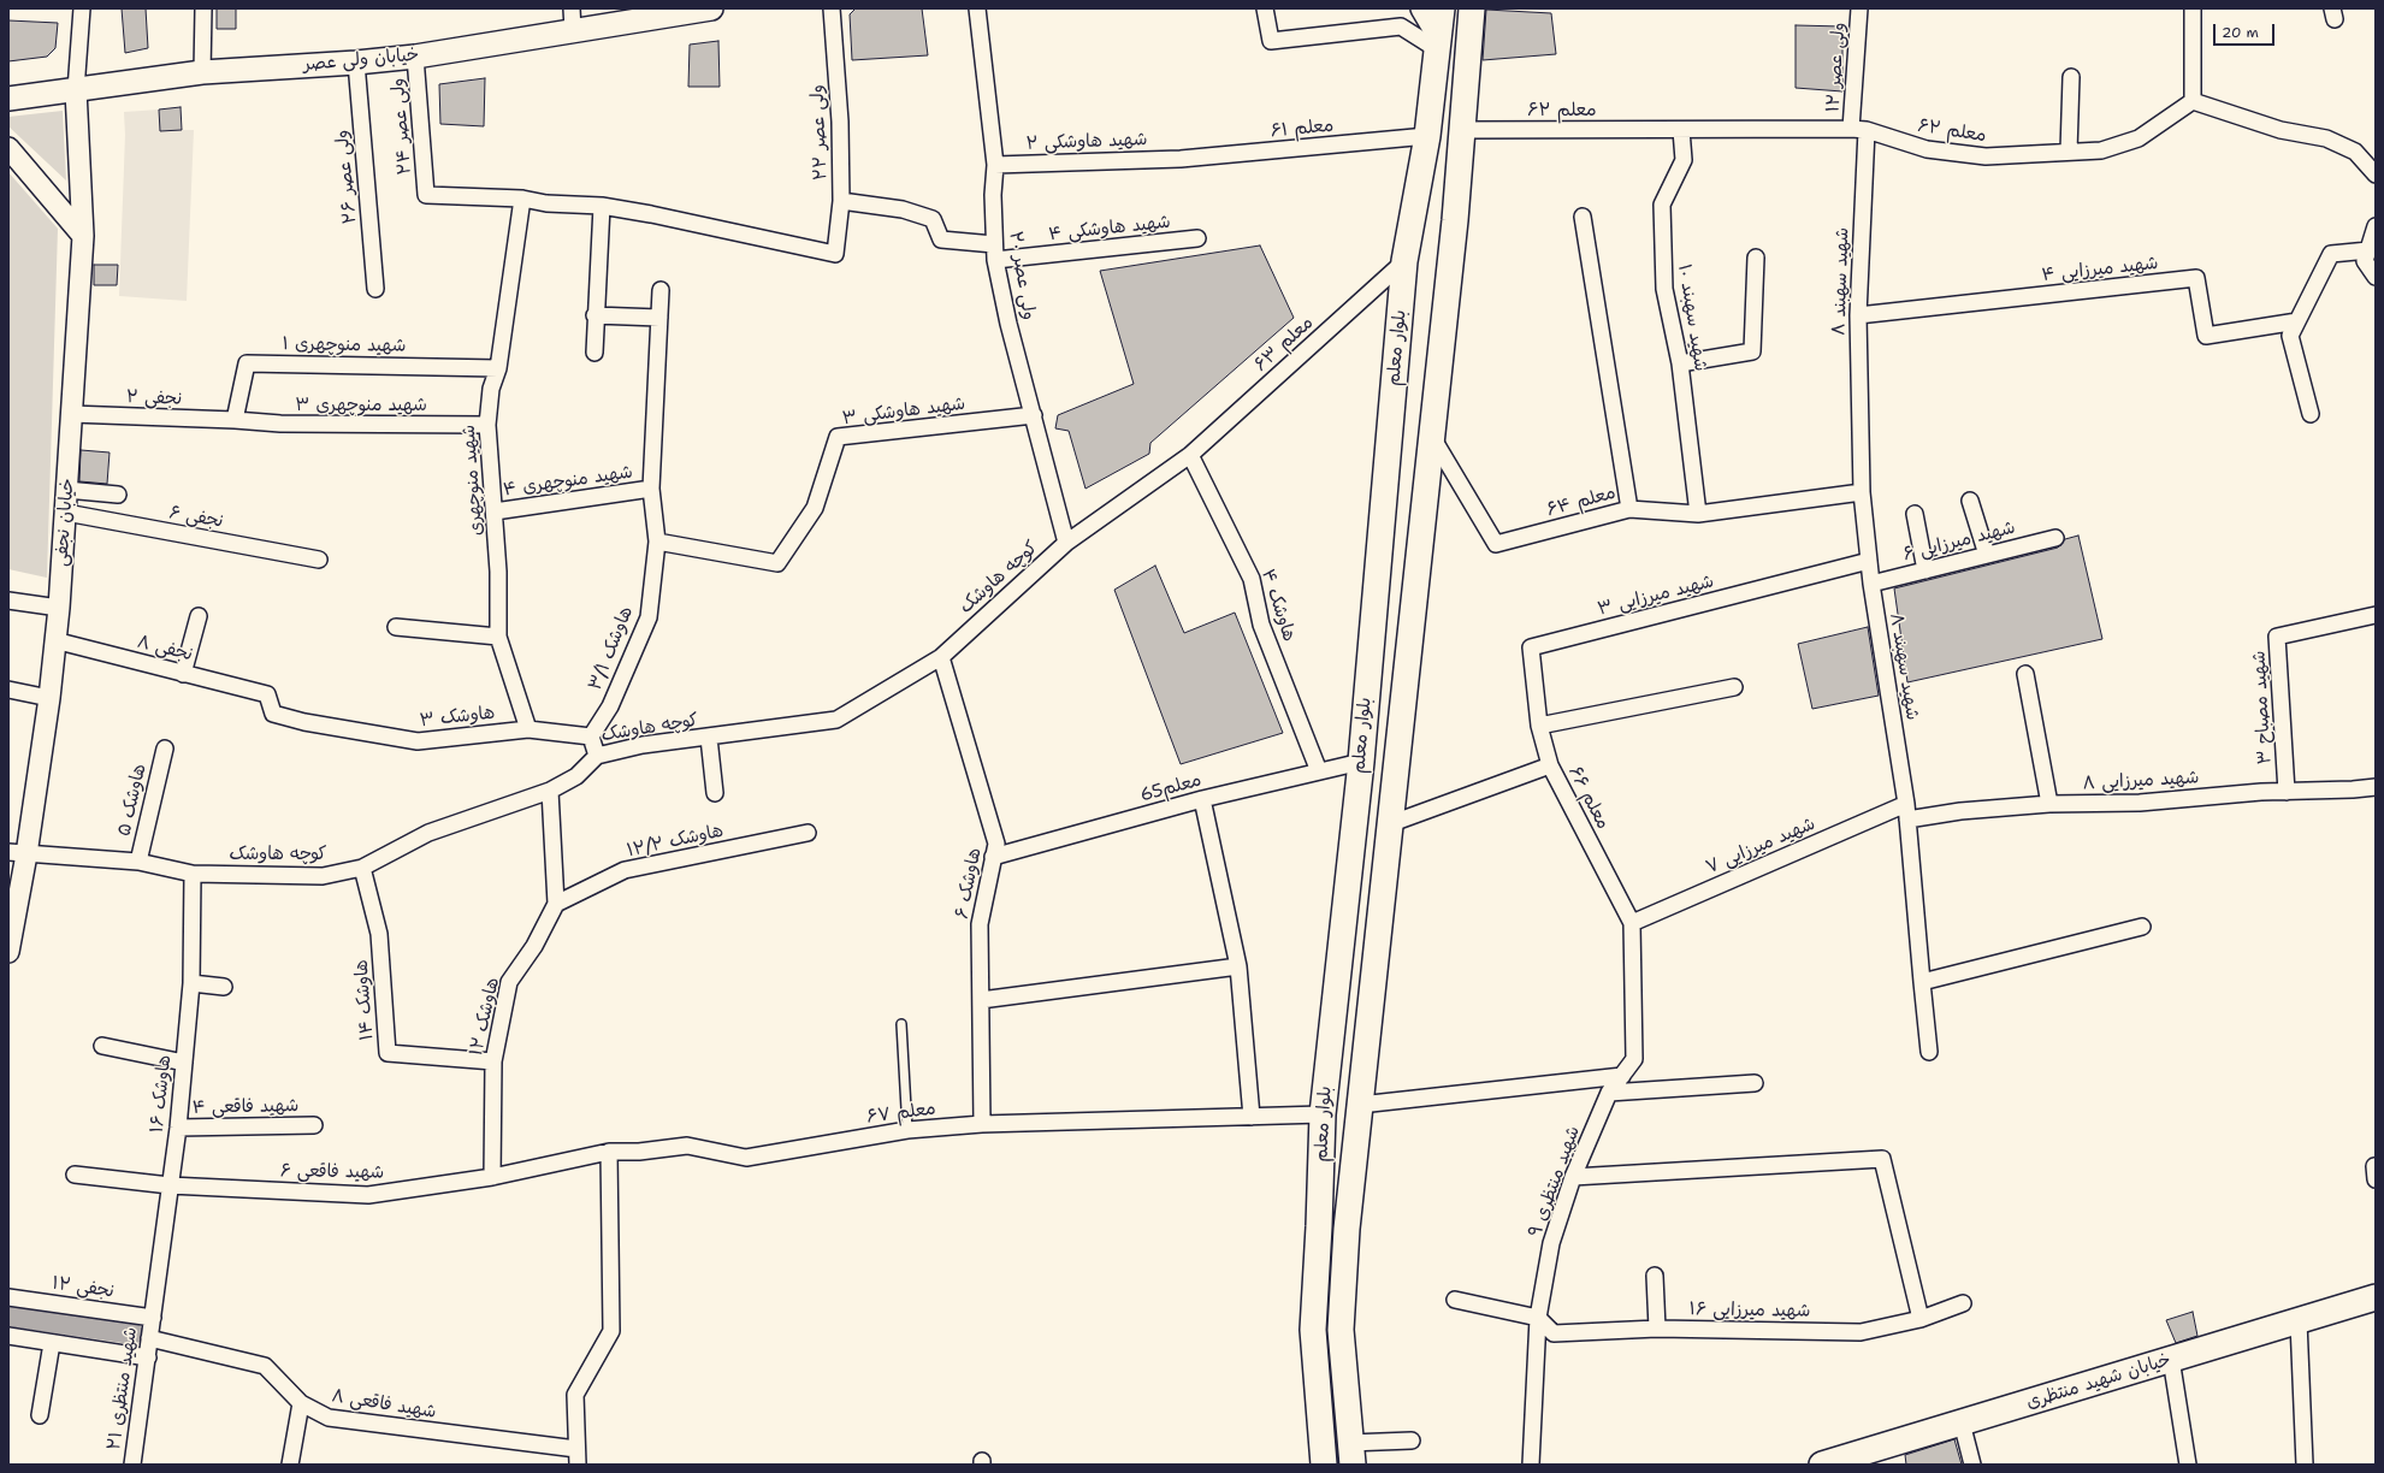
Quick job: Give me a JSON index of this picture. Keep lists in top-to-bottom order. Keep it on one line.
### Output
{"streets":{"main road":["خیابان ولی عصر","بلوار معلم","خیابان شهید منتظری"],"street":["ولی عصر ۱۲","معلم ۶۲","ولی عصر ۲۴","معلم ۶۱","ولی عصر ۲۲","شهید هاوشکی ۲","ولی عصر ۲۶","شهید هاوشکی ۴","شهید میرزایی ۴","ولی عصر ۲۰","شهید سهبند ۸","شهید سهبند ۱۰","معلم ۶۳","شهید منوچهری ۱","نجفی ۲","شهید منوچهری ۳","شهید هاوشکی ۳","شهید منوچهری","شهید منوچهری ۴","معلم ۶۴","نجفی ۶","خیابان نجفی","شهید میرزایی ۶","کوچه هاوشک","شهید میرزایی ۳","هاوشک ۴","نجفی ۸","هاوشک ۳/۱","شهید مصباح ۳","هاوشک ۳","شهید میرزایی ۸","معلم65","معلم ۶۶","هاوشک ۵","هاوشک ۱۲/۲","شهید میرزایی ۷","هاوشک ۶","هاوشک ۱۴","هاوشک ۱۲","هاوشک ۱۶","شهید فاقعی ۴","معلم ۶۷","شهید فاقعی ۶","شهید منتظری ۹","نجفی ۱۲","شهید میرزایی ۱۶","شهید منتظری ۲۱","شهید فاقعی ۸"]},"crossings":[["خیابان ولی عصر","ولی عصر ۲۴"],["خیابان ولی عصر","ولی عصر ۲۶"],["خیابان ولی عصر","خیابان نجفی"],["ولی عصر ۱۲","معلم ۶۲"],["ولی عصر ۱۲","شهید سهبند ۸"],["معلم ۶۲","شهید سهبند ۸"],["معلم ۶۲","شهید سهبند ۱۰"],["معلم ۶۲","بلوار معلم"],["ولی عصر ۲۴","شهید منوچهری"],["معلم ۶۱","شهید هاوشکی ۲"],["معلم ۶۱","بلوار معلم"],["ولی عصر ۲۲","شهید هاوشکی ۴"],["شهید هاوشکی ۲","ولی عصر ۲۰"],["شهید هاوشکی ۴","ولی عصر ۲۰"],["شهید میرزایی ۴","شهید سهبند ۸"],["ولی عصر ۲۰","شهید هاوشکی ۳"],["ولی عصر ۲۰","کوچه هاوشک"],["شهید سهبند ۸","معلم ۶۴"],["شهید سهبند ۸","شهید میرزایی ۶"],["شهید سهبند ۸","شهید میرزایی ۳"],["شهید سهبند ۸","شهید میرزایی ۸"],["شهید سهبند ۸","شهید میرزایی ۷"],["شهید سهبند ۱۰","معلم ۶۴"],["معلم ۶۳","بلوار معلم"],["معلم ۶۳","کوچه هاوشک"],["معلم ۶۳","هاوشک ۴"],["شهید منوچهری ۱","نجفی ۲"],["شهید منوچهری ۱","شهید منوچهری ۳"],["شهید منوچهری ۱","شهید منوچهری"],["بلوار معلم","معلم ۶۴"],["بلوار معلم","معلم65"],["بلوار معلم","معلم ۶۶"],["بلوار معلم","معلم ۶۷"],["نجفی ۲","شهید منوچهری ۳"],["نجفی ۲","خیابان نجفی"],["شهید منوچهری ۳","شهید منوچهری"],["شهید هاوشکی ۳","شهید منوچهری ۴"],["شهید هاوشکی ۳","هاوشک ۳/۱"],["شهید منوچهری","شهید منوچهری ۴"],["شهید منوچهری","هاوشک ۳"],["شهید منوچهری ۴","هاوشک ۳/۱"],["نجفی ۶","خیابان نجفی"],["خیابان نجفی","کوچه هاوشک"],["خیابان نجفی","نجفی ۸"],["کوچه هاوشک","هاوشک ۴"],["کوچه هاوشک","هاوشک ۵"],["کوچه هاوشک","هاوشک ۶"],["کوچه هاوشک","هاوشک ۱۴"],["کوچه هاوشک","هاوشک ۱۶"],["هاوشک ۴","معلم65"],["نجفی ۸","هاوشک ۳"],["هاوشک ۳/۱","هاوشک ۳"],["شهید مصباح ۳","شهید میرزایی ۸"],["شهید میرزایی ۸","شهید میرزایی ۷"],["معلم65","هاوشک ۶"],["معلم ۶۶","شهید میرزایی ۷"],["معلم ۶۶","شهید منتظری ۹"],["هاوشک ۱۲/۲","هاوشک ۱۲"],["شهید میرزایی ۷","شهید منتظری ۹"],["هاوشک ۶","معلم ۶۷"],["هاوشک ۱۴","هاوشک ۱۲"],["هاوشک ۱۲","معلم ۶۷"],["هاوشک ۱۲","شهید فاقعی ۶"],["هاوشک ۱۶","شهید فاقعی ۴"],["هاوشک ۱۶","شهید فاقعی ۶"],["هاوشک ۱۶","نجفی ۱۲"],["هاوشک ۱۶","شهید منتظری ۲۱"],["معلم ۶۷","شهید فاقعی ۶"],["شهید منتظری ۹","شهید میرزایی ۱۶"],["نجفی ۱۲","شهید منتظری ۲۱"],["شهید منتظری ۲۱","شهید فاقعی ۸"]],"scale_bar":"20 m"}
